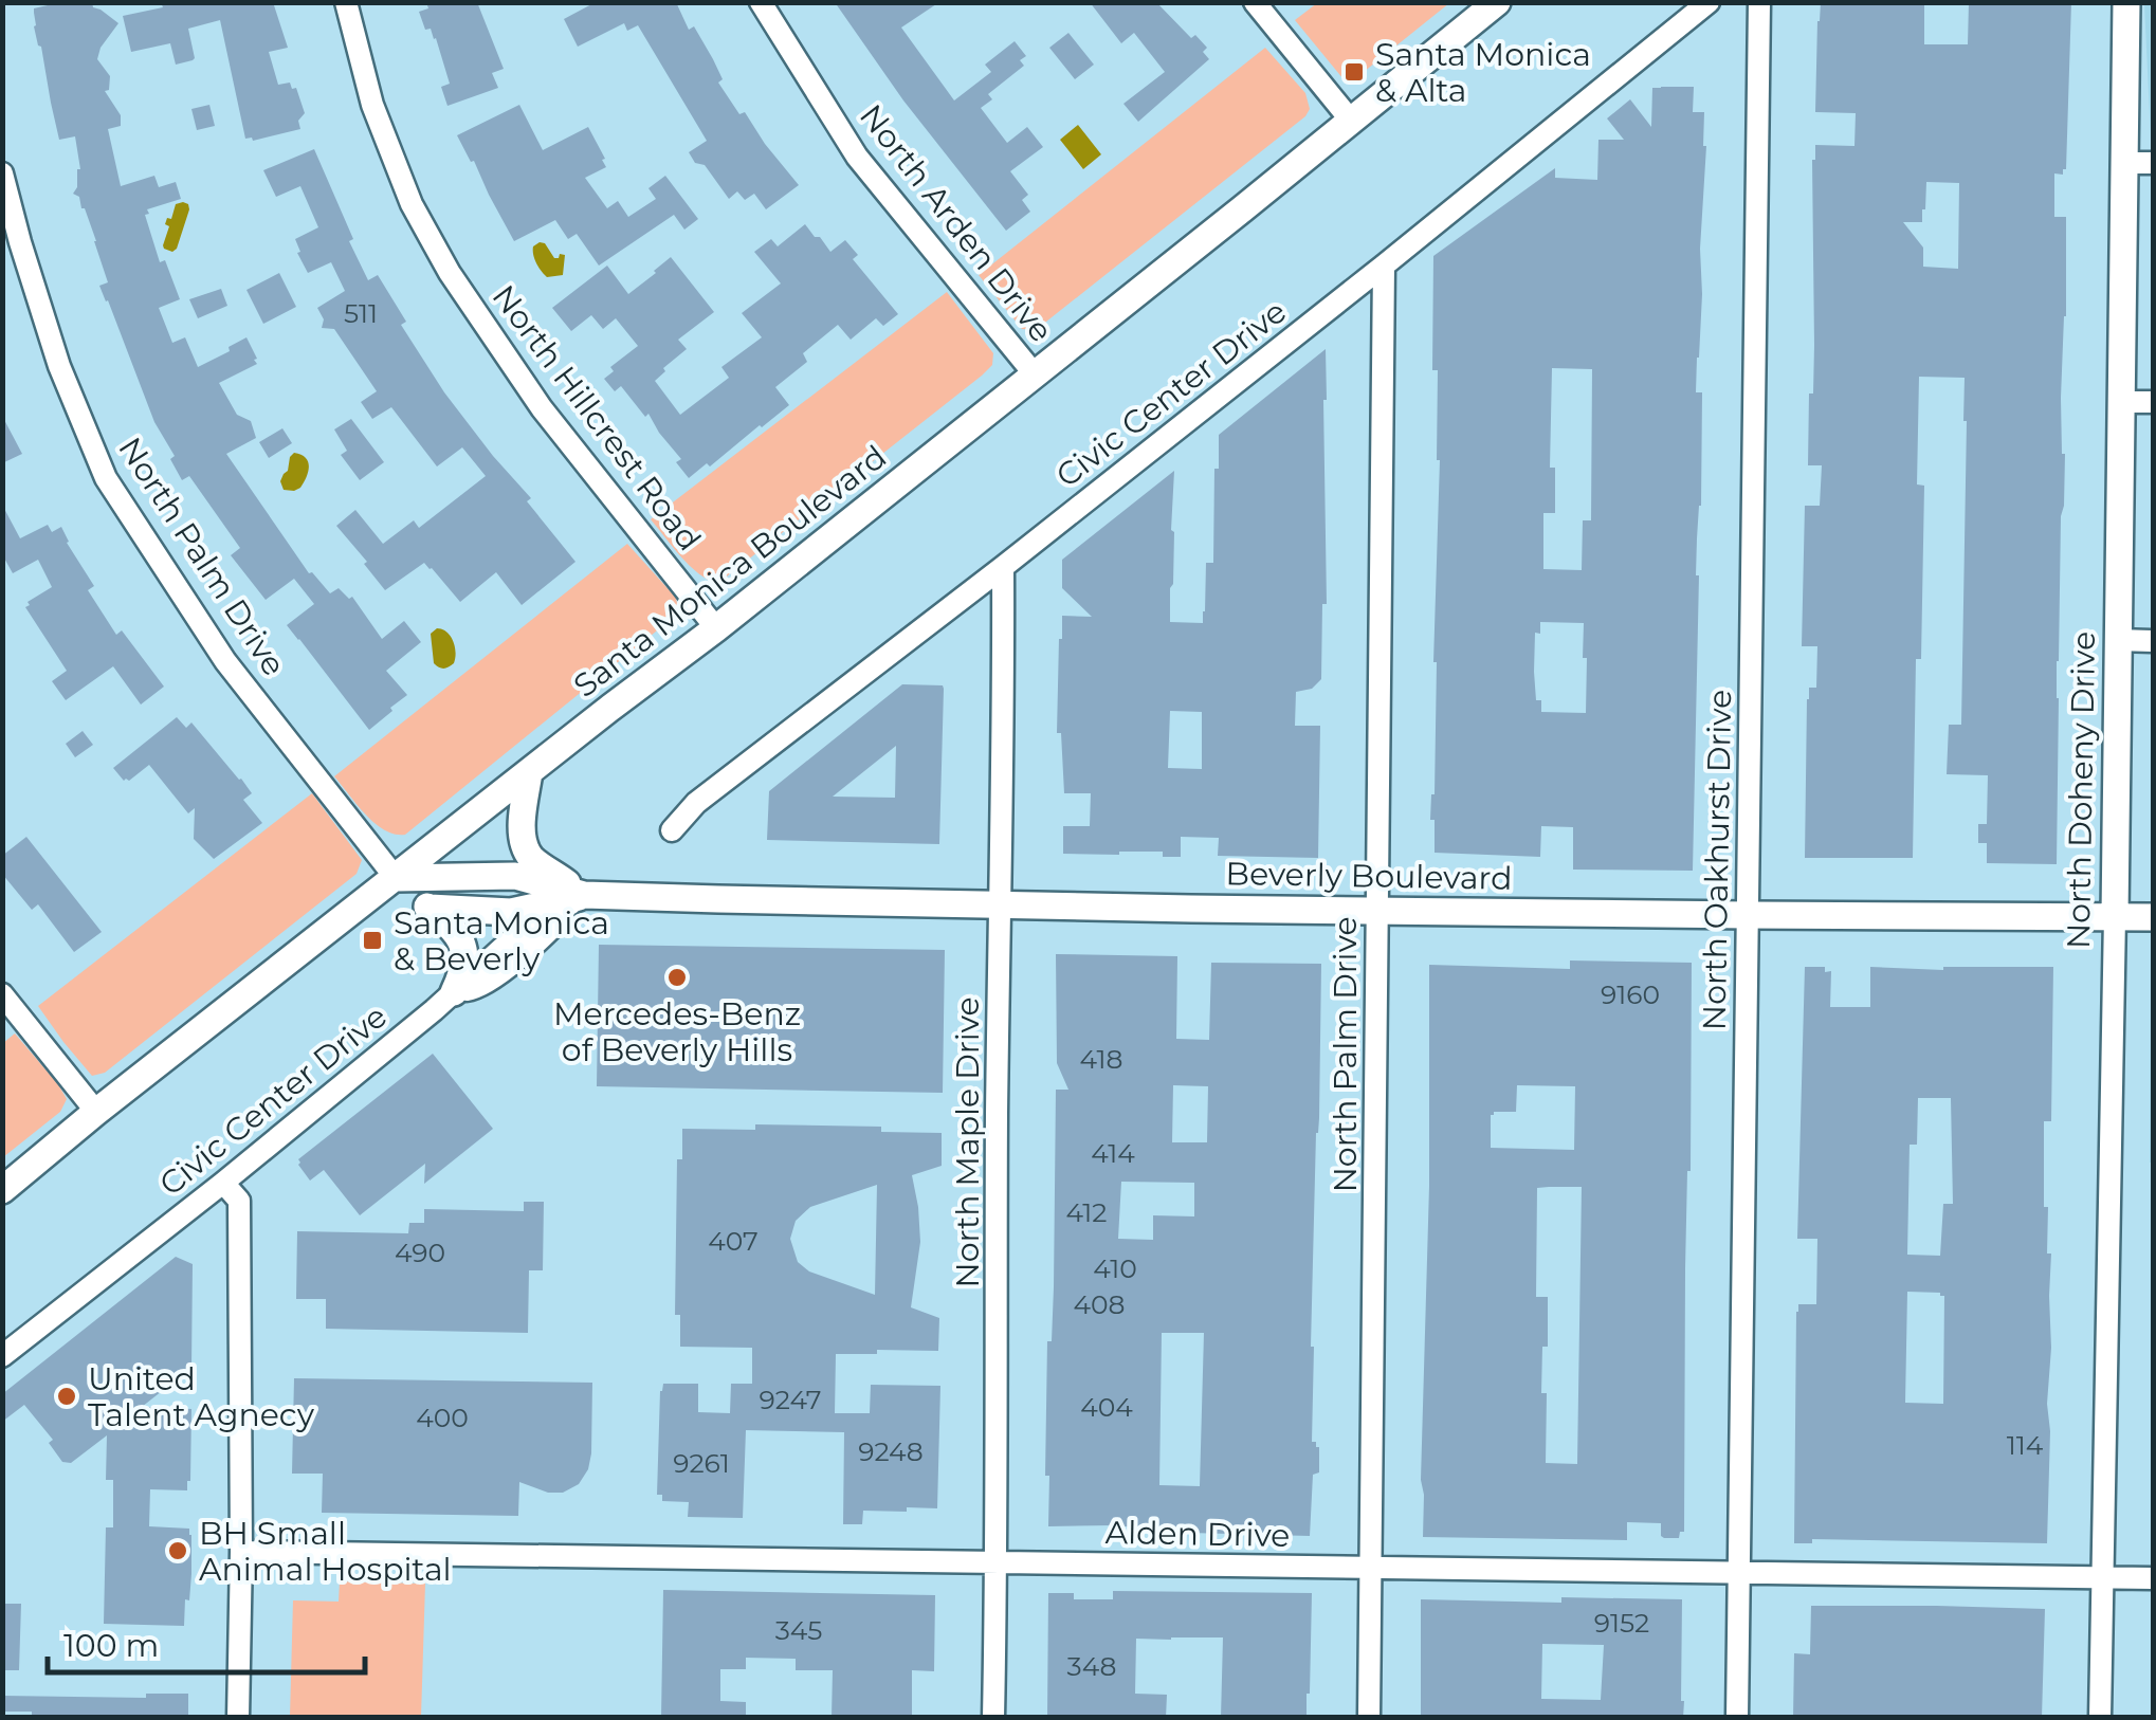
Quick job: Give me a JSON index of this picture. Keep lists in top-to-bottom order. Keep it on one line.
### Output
{"streets":{"main road":["Santa Monica Boulevard","North Doheny Drive","Beverly Boulevard"],"street":["North Arden Drive","Civic Center Drive","North Hillcrest Road","North Palm Drive","North Oakhurst Drive","North Maple Drive","Alden Drive"]},"crossings":[["North Arden Drive","Santa Monica Boulevard"],["Civic Center Drive","North Palm Drive"],["Civic Center Drive","Beverly Boulevard"],["Civic Center Drive","North Maple Drive"],["North Hillcrest Road","Santa Monica Boulevard"],["North Palm Drive","Santa Monica Boulevard"],["North Palm Drive","Beverly Boulevard"],["North Palm Drive","Alden Drive"],["Santa Monica Boulevard","Beverly Boulevard"],["North Doheny Drive","Beverly Boulevard"],["North Doheny Drive","Alden Drive"],["North Oakhurst Drive","Beverly Boulevard"],["North Oakhurst Drive","Alden Drive"],["Beverly Boulevard","North Maple Drive"],["North Maple Drive","Alden Drive"]],"places":{"transit":["Santa Monica & Alta","Santa Monica & Beverly"],"other":["Mercedes-Benz of Beverly Hills","United Talent Agnecy","BH Small Animal Hospital"]},"house_numbers":["511","9160","418","414","412","407","490","410","408","9247","404","400","114","9248","9261","9152","345","348"],"scale_bar":"100 m"}
